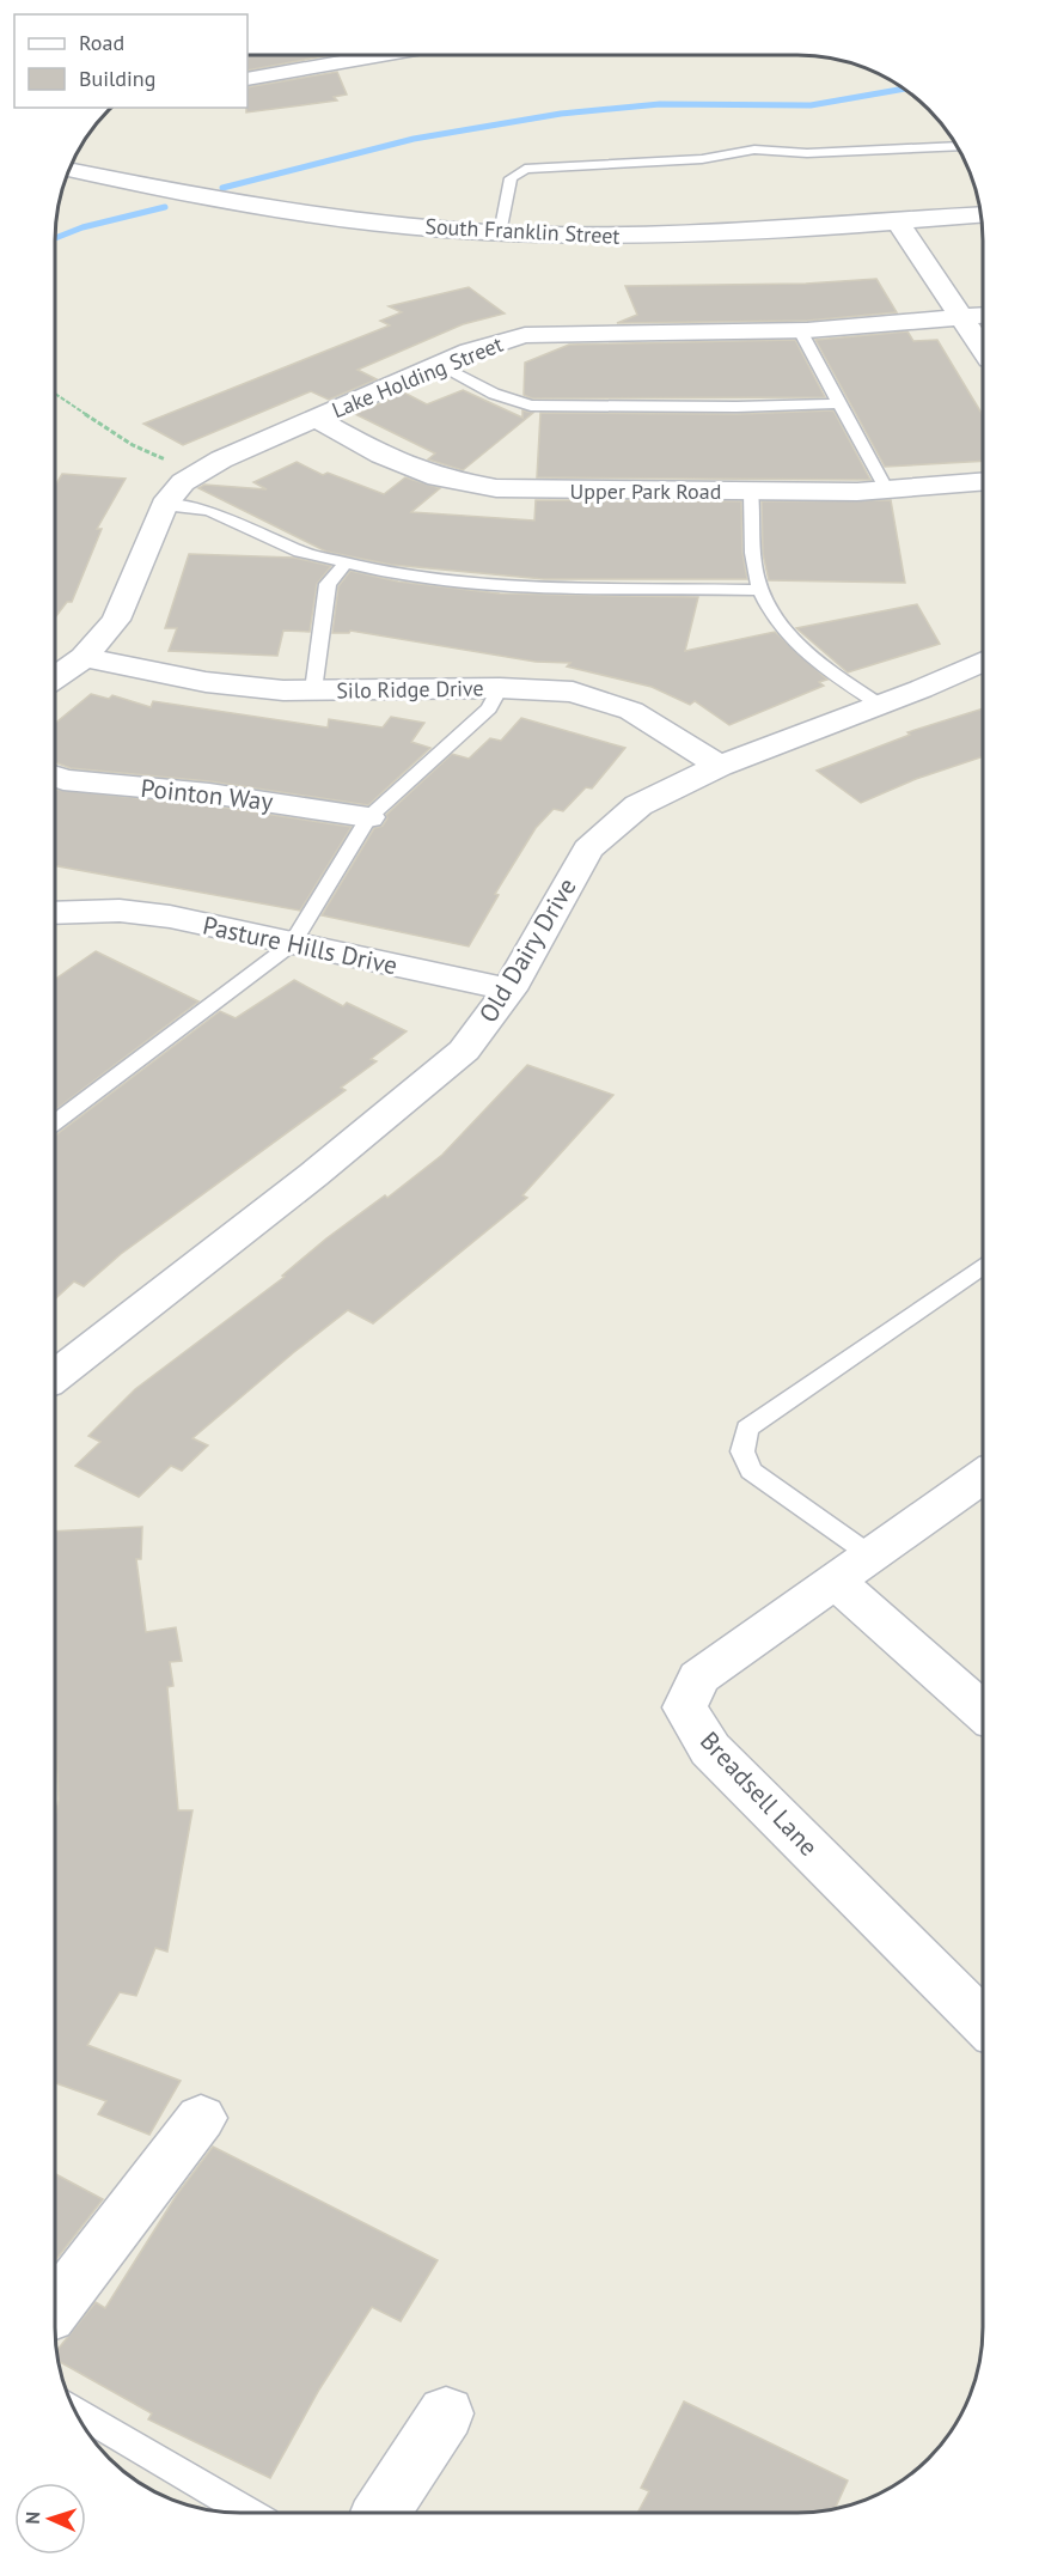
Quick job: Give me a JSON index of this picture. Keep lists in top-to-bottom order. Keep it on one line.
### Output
{"streets":{"street":["South Franklin Street","Lake Holding Street","Upper Park Road","Silo Ridge Drive","Pointon Way","Pasture Hills Drive","Old Dairy Drive","Breadsell Lane"]},"crossings":[["Lake Holding Street","Upper Park Road"],["Lake Holding Street","Silo Ridge Drive"],["Silo Ridge Drive","Old Dairy Drive"],["Pasture Hills Drive","Old Dairy Drive"]],"legend":["Road","Building"],"north":"left"}
